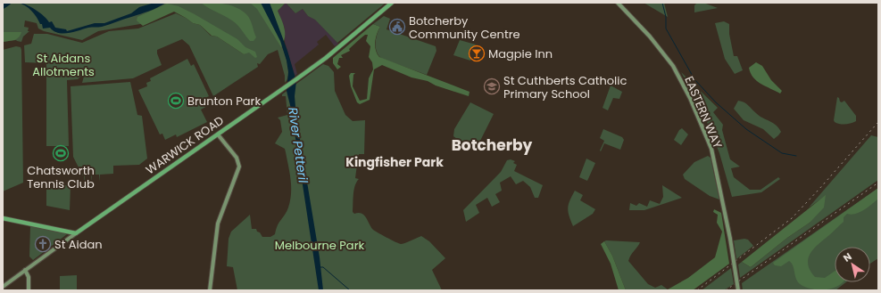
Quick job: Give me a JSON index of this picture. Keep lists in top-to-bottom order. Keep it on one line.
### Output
{"streets":{"main road":["WARWICK ROAD"],"street":["EASTERN WAY"]},"districts":["Botcherby","Kingfisher Park"],"water":["River Petteril"],"parks":["St Aidans Allotments","Melbourne Park"],"places":{"public building":["Botcherby Community Centre"],"bar":["Magpie Inn"],"school or university":["St Cuthberts Catholic Primary School"],"sports":["Brunton Park","Chatsworth Tennis Club"],"church":["St Aidan"]},"north":"top left"}
